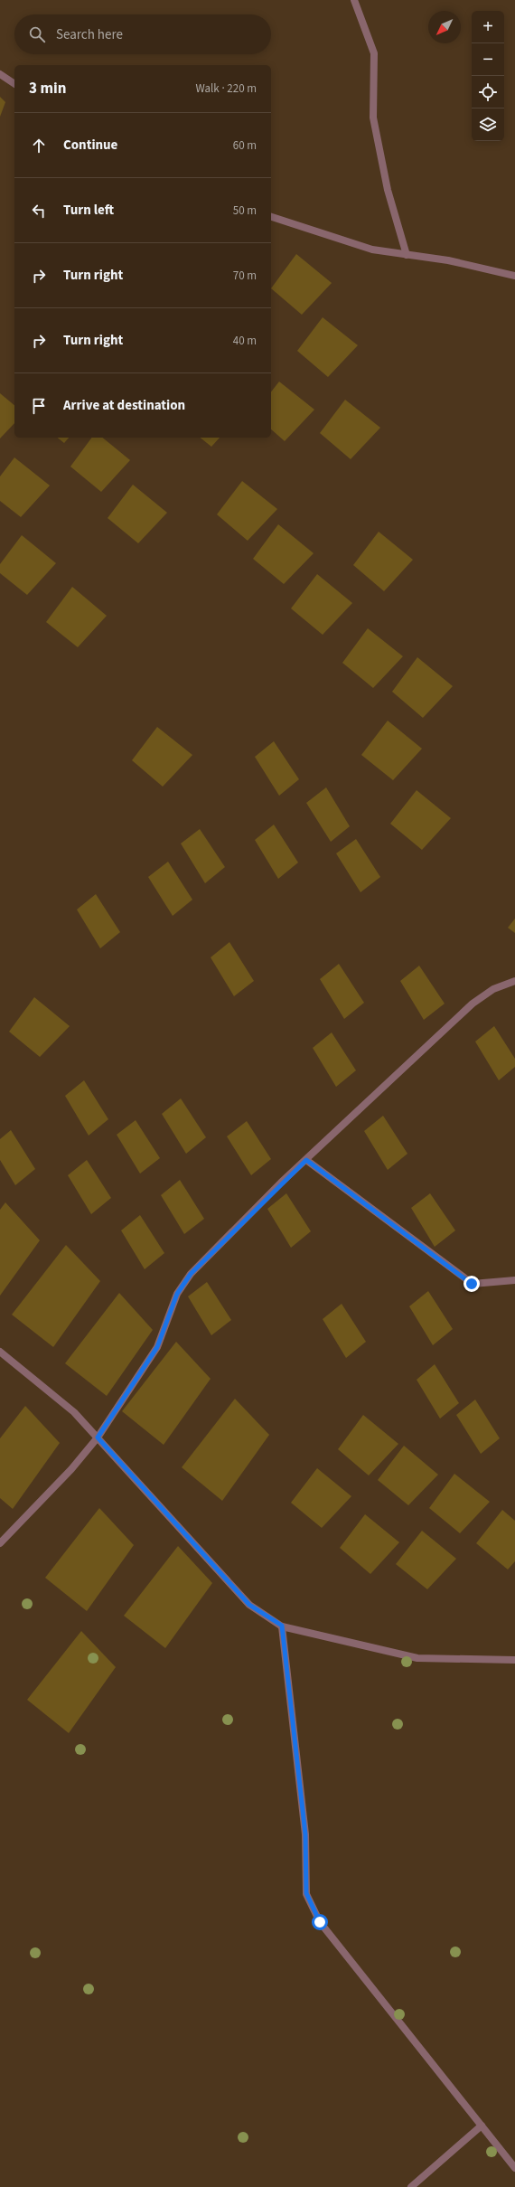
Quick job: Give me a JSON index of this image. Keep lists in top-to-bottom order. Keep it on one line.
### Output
{"north":"bottom left","page":{"map_buttons":["+","−"],"search":"Search here","heading":["3 min","Walk · 220 m"],"list":[["Continue","60 m"],["Turn left","50 m"],["Turn right","70 m"],["Turn right","40 m"],"Arrive at destination"]}}
